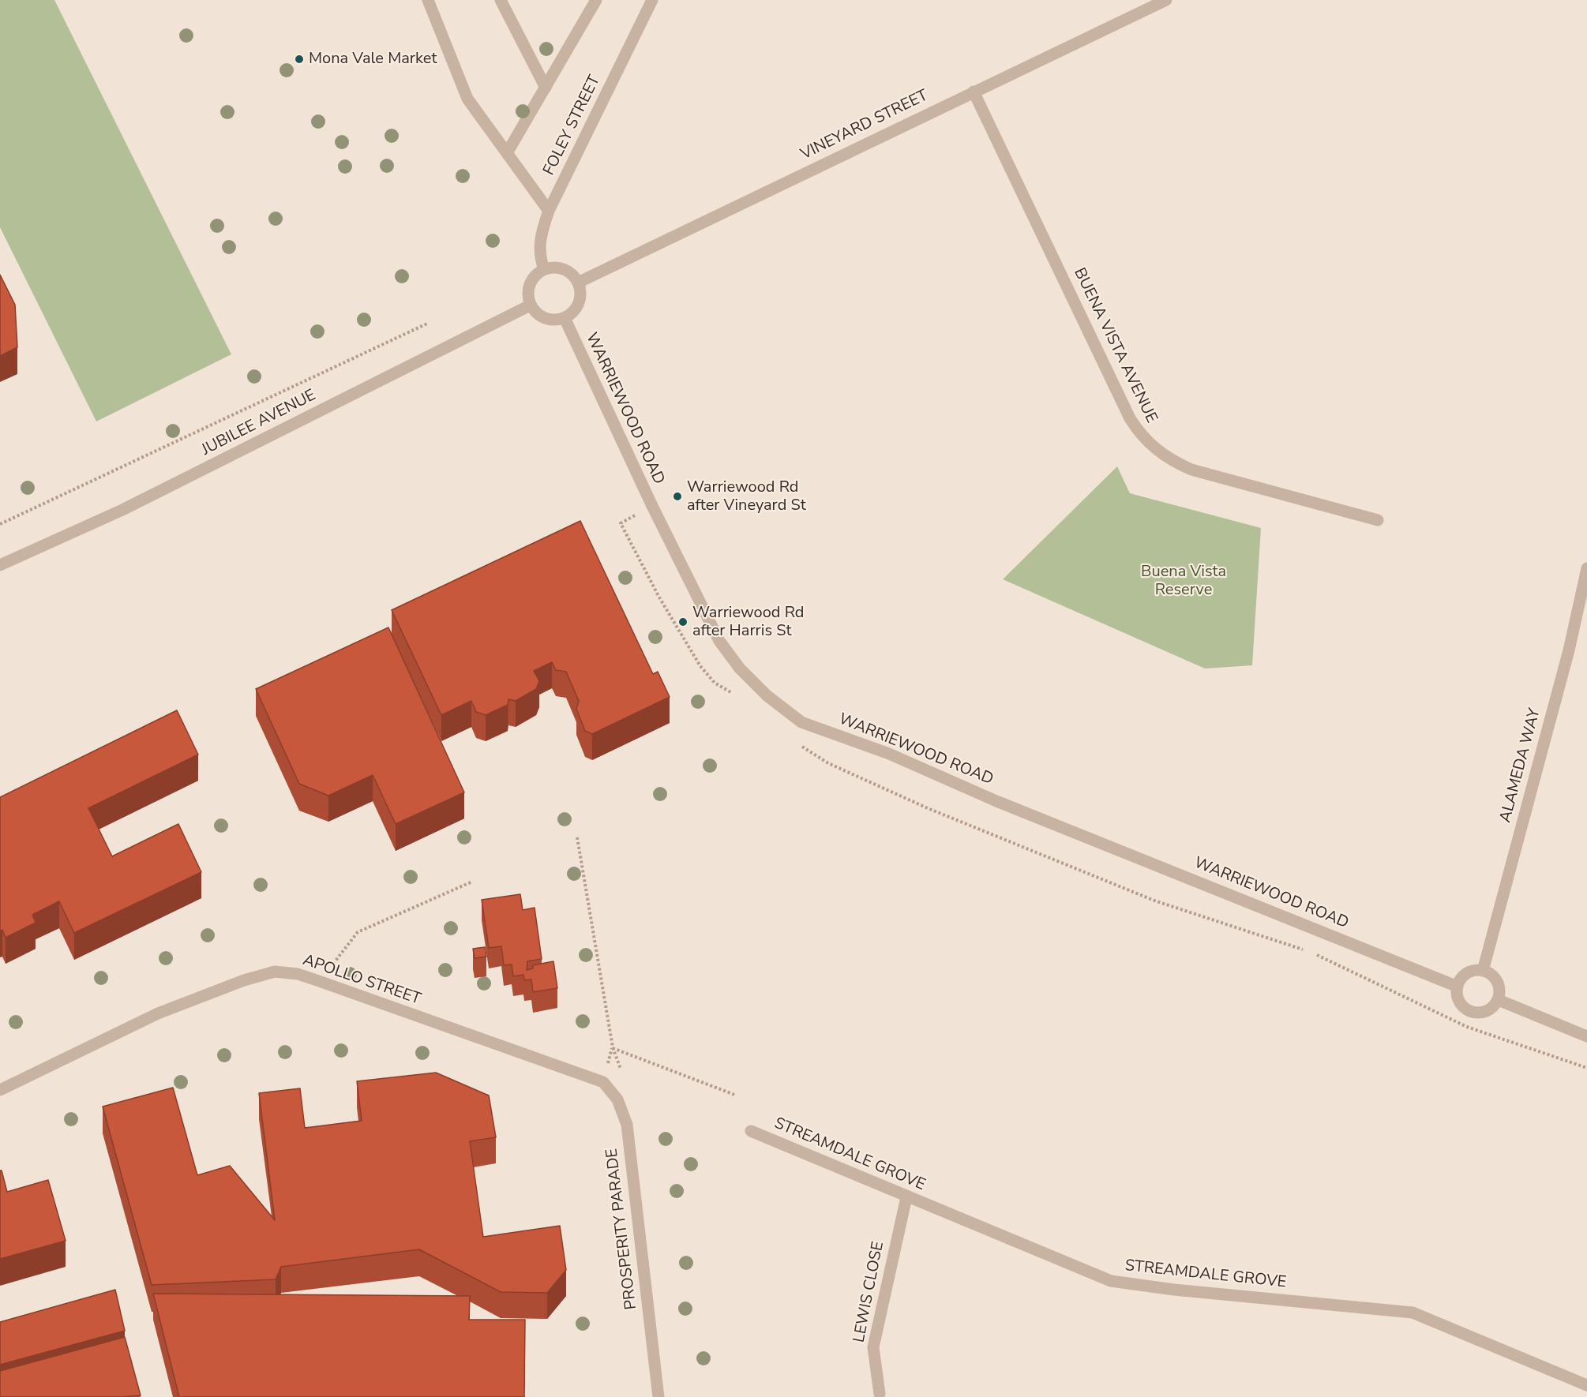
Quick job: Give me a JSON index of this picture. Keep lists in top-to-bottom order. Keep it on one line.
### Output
{"streets":{"street":["FOLEY STREET","VINEYARD STREET","BUENA VISTA AVENUE","WARRIEWOOD ROAD","JUBILEE AVENUE","ALAMEDA WAY","APOLLO STREET","STREAMDALE GROVE","PROSPERITY PARADE","LEWIS CLOSE"]},"crossings":[["FOLEY STREET","VINEYARD STREET"],["FOLEY STREET","WARRIEWOOD ROAD"],["FOLEY STREET","JUBILEE AVENUE"],["VINEYARD STREET","BUENA VISTA AVENUE"],["VINEYARD STREET","WARRIEWOOD ROAD"],["VINEYARD STREET","JUBILEE AVENUE"],["WARRIEWOOD ROAD","JUBILEE AVENUE"],["WARRIEWOOD ROAD","ALAMEDA WAY"],["APOLLO STREET","PROSPERITY PARADE"],["STREAMDALE GROVE","LEWIS CLOSE"]],"parks":["Buena Vista Reserve"],"places":["Mona Vale Market","Warriewood Rd after Vineyard St","Warriewood Rd after Harris St"]}
